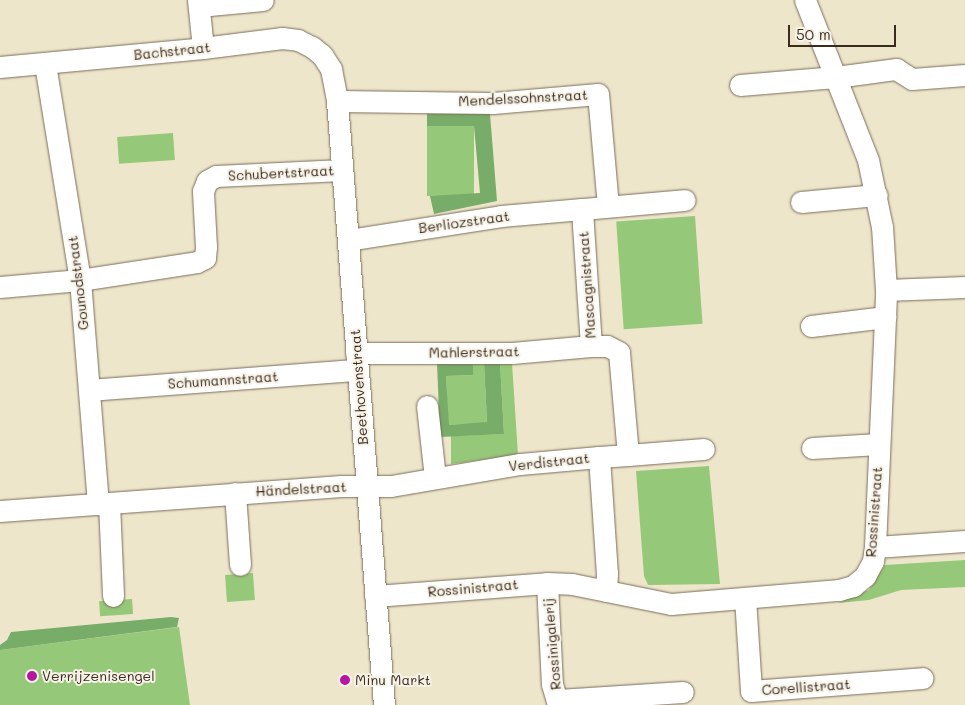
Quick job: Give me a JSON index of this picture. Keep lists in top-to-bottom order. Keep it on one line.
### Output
{"streets":{"street":["Bachstraat","Mendelssohnstraat","Schubertstraat","Berliozstraat","Gounodstraat","Mascagnistraat","Mahlerstraat","Schumannstraat","Beethovenstraat","Verdistraat","Händelstraat","Rossinistraat","Rossinigalerij","Corellistraat"]},"crossings":[["Bachstraat","Gounodstraat"],["Bachstraat","Beethovenstraat"],["Mendelssohnstraat","Beethovenstraat"],["Schubertstraat","Gounodstraat"],["Schubertstraat","Beethovenstraat"],["Berliozstraat","Mascagnistraat"],["Berliozstraat","Beethovenstraat"],["Gounodstraat","Schumannstraat"],["Gounodstraat","Händelstraat"],["Mascagnistraat","Mahlerstraat"],["Mahlerstraat","Schumannstraat"],["Mahlerstraat","Beethovenstraat"],["Schumannstraat","Beethovenstraat"],["Beethovenstraat","Verdistraat"],["Beethovenstraat","Händelstraat"],["Beethovenstraat","Rossinistraat"],["Verdistraat","Händelstraat"],["Verdistraat","Rossinistraat"],["Rossinistraat","Rossinigalerij"],["Rossinistraat","Corellistraat"]],"places":["Verrijzenisengel","Minu Markt"],"scale_bar":"50 m"}
